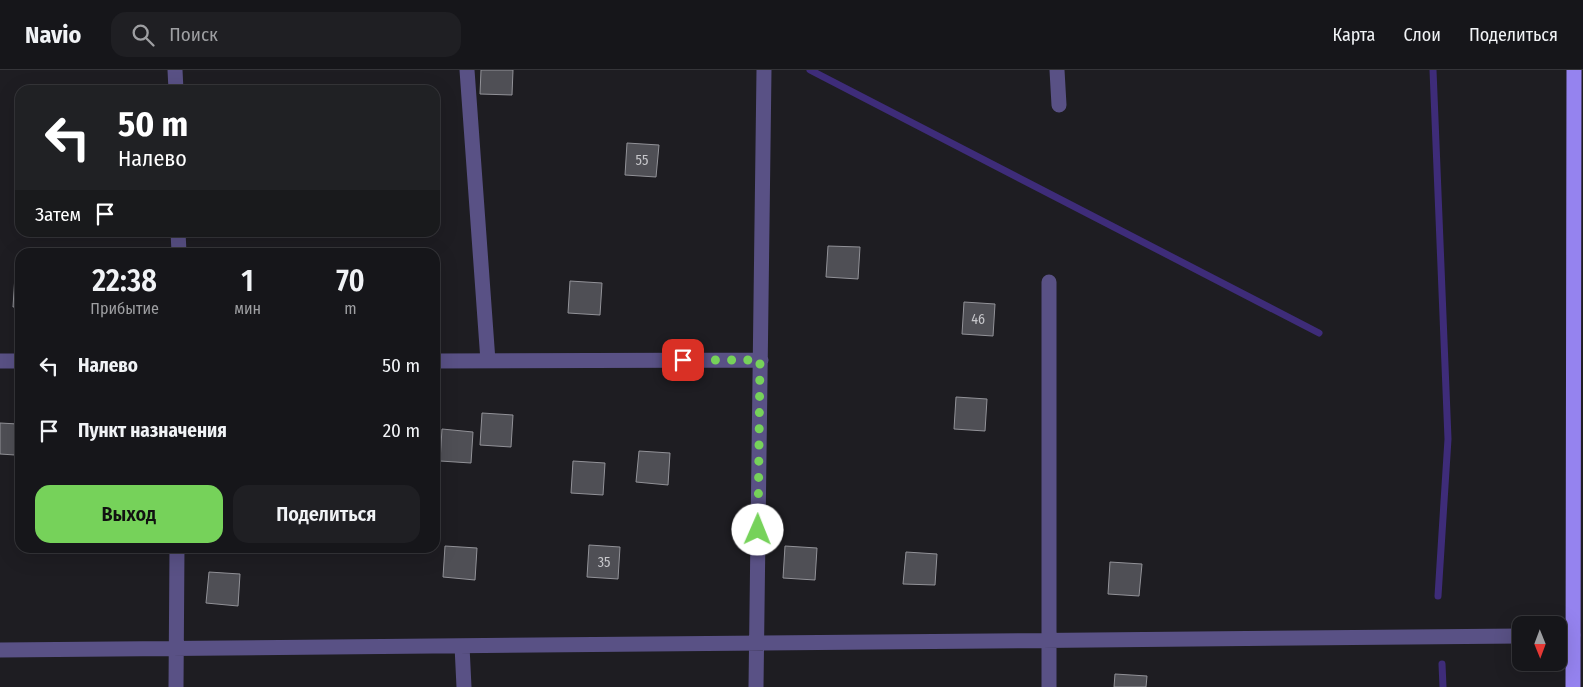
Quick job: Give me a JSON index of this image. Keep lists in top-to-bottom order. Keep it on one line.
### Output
{"house_numbers":["55","46","35"],"north":"bottom","page":{"header":"Navio","search":"Поиск","nav":["Карта","Слои","Поделиться"],"turn":["50 m","Налево"],"then":"Затем","eta":["22:38","Прибытие","1","мин","70","m"],"list":[{"name":"Налево","value":"50 m"},{"name":"Пункт назначения","value":"20 m"}],"buttons":["Выход","Поделиться"]}}
